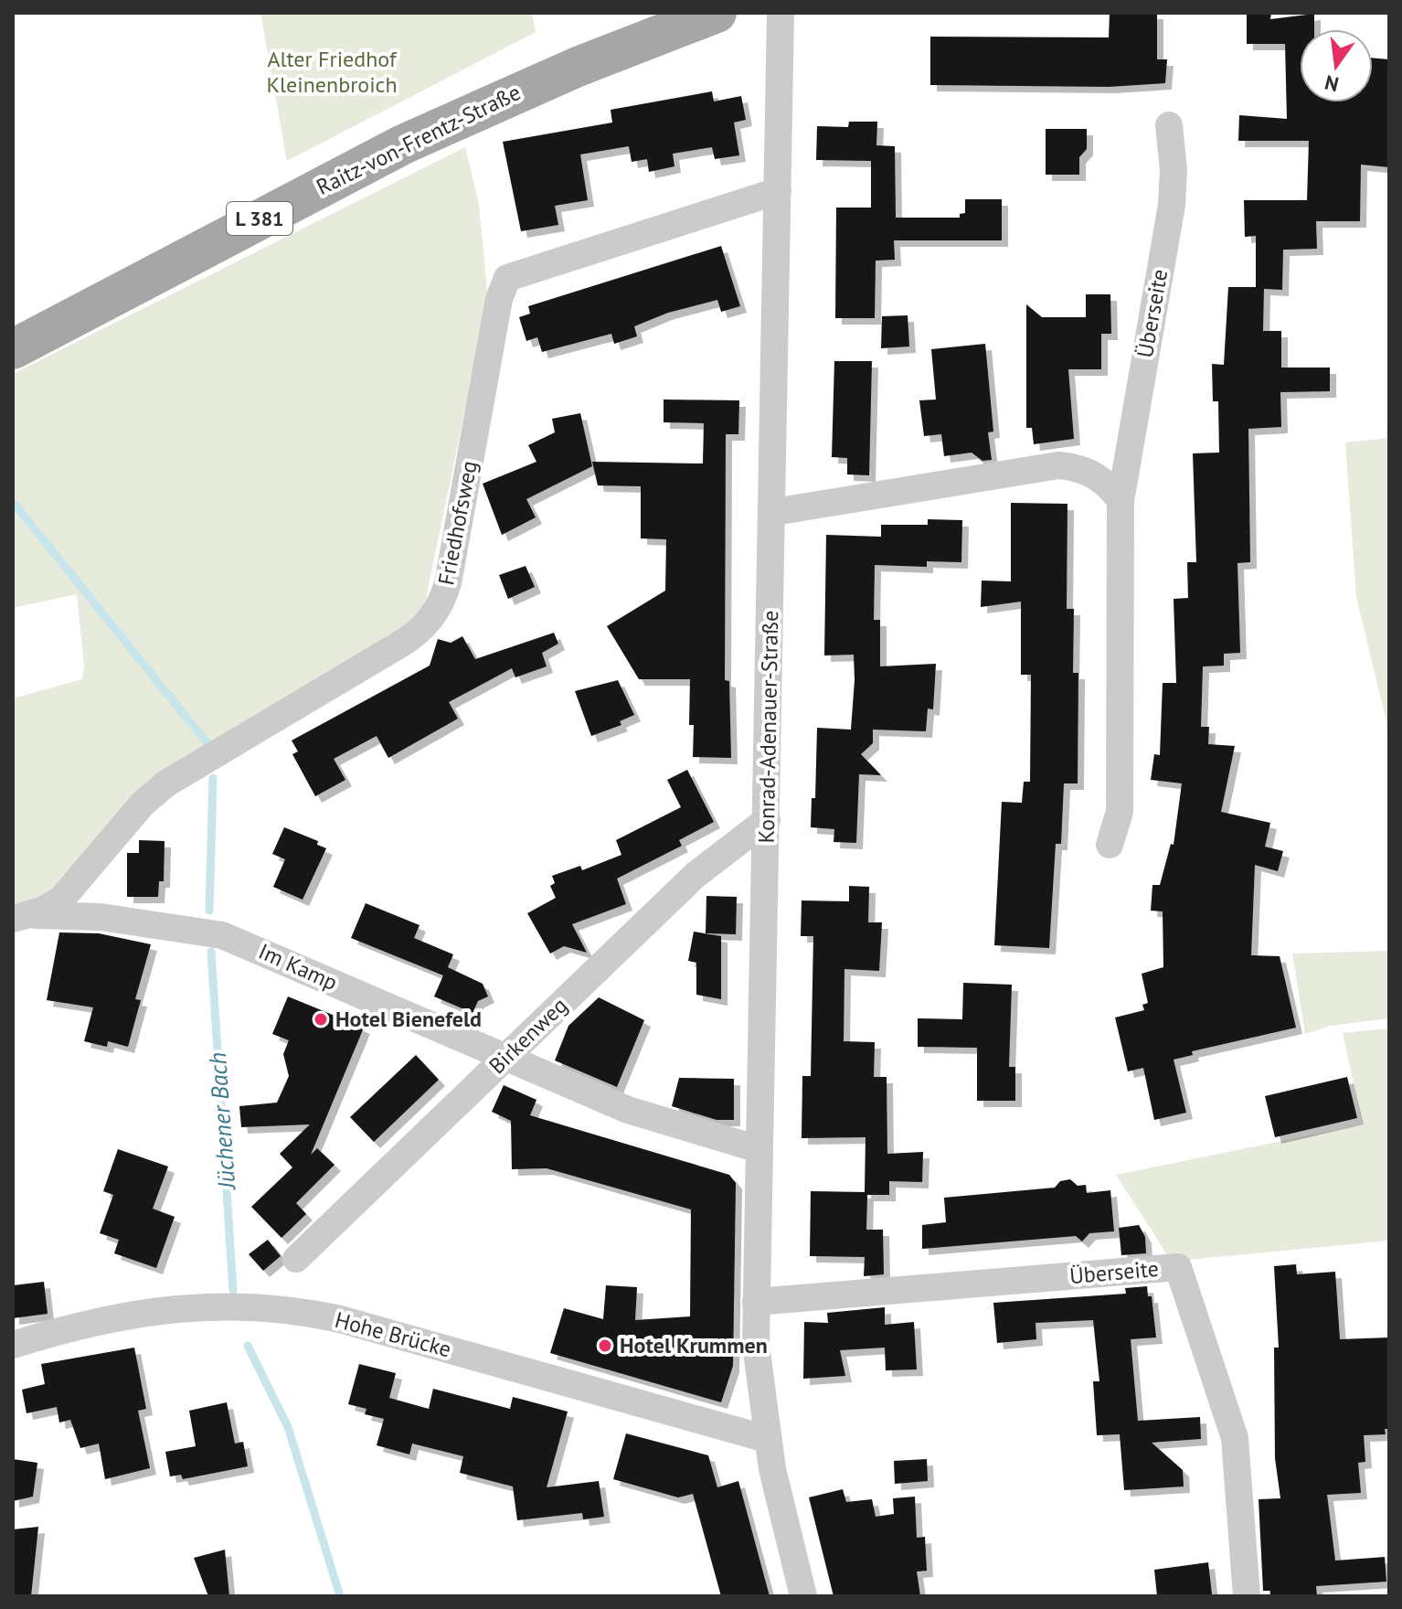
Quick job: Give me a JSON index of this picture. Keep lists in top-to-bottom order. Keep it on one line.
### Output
{"streets":{"main road":["Raitz-von-Frentz-Straße","L 381"],"street":["Überseite","Friedhofsweg","Konrad-Adenauer-Straße","Im Kamp","Birkenweg","Hohe Brücke"]},"crossings":[["Überseite","Konrad-Adenauer-Straße"],["Friedhofsweg","Konrad-Adenauer-Straße"],["Friedhofsweg","Im Kamp"],["Konrad-Adenauer-Straße","Im Kamp"],["Konrad-Adenauer-Straße","Birkenweg"],["Konrad-Adenauer-Straße","Hohe Brücke"],["Im Kamp","Birkenweg"]],"water":["Jüchener Bach"],"parks":["Alter Friedhof Kleinenbroich"],"places":["Hotel Bienefeld","Hotel Krummen"],"north":"bottom"}
